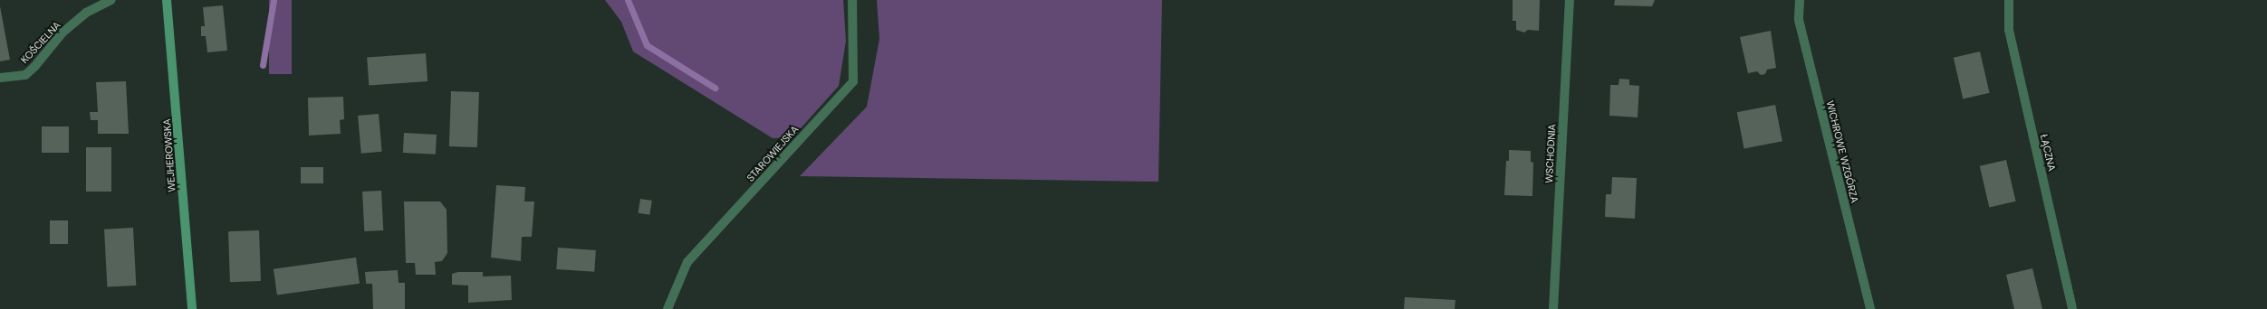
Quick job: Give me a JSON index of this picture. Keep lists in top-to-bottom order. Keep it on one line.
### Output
{"streets":{"street":["KOŚCIELNA","WICHROWE WZGÓRZA","ŁĄCZNA","STAROWIEJSKA","WSCHODNIA","WEJHEROWSKA"]}}
